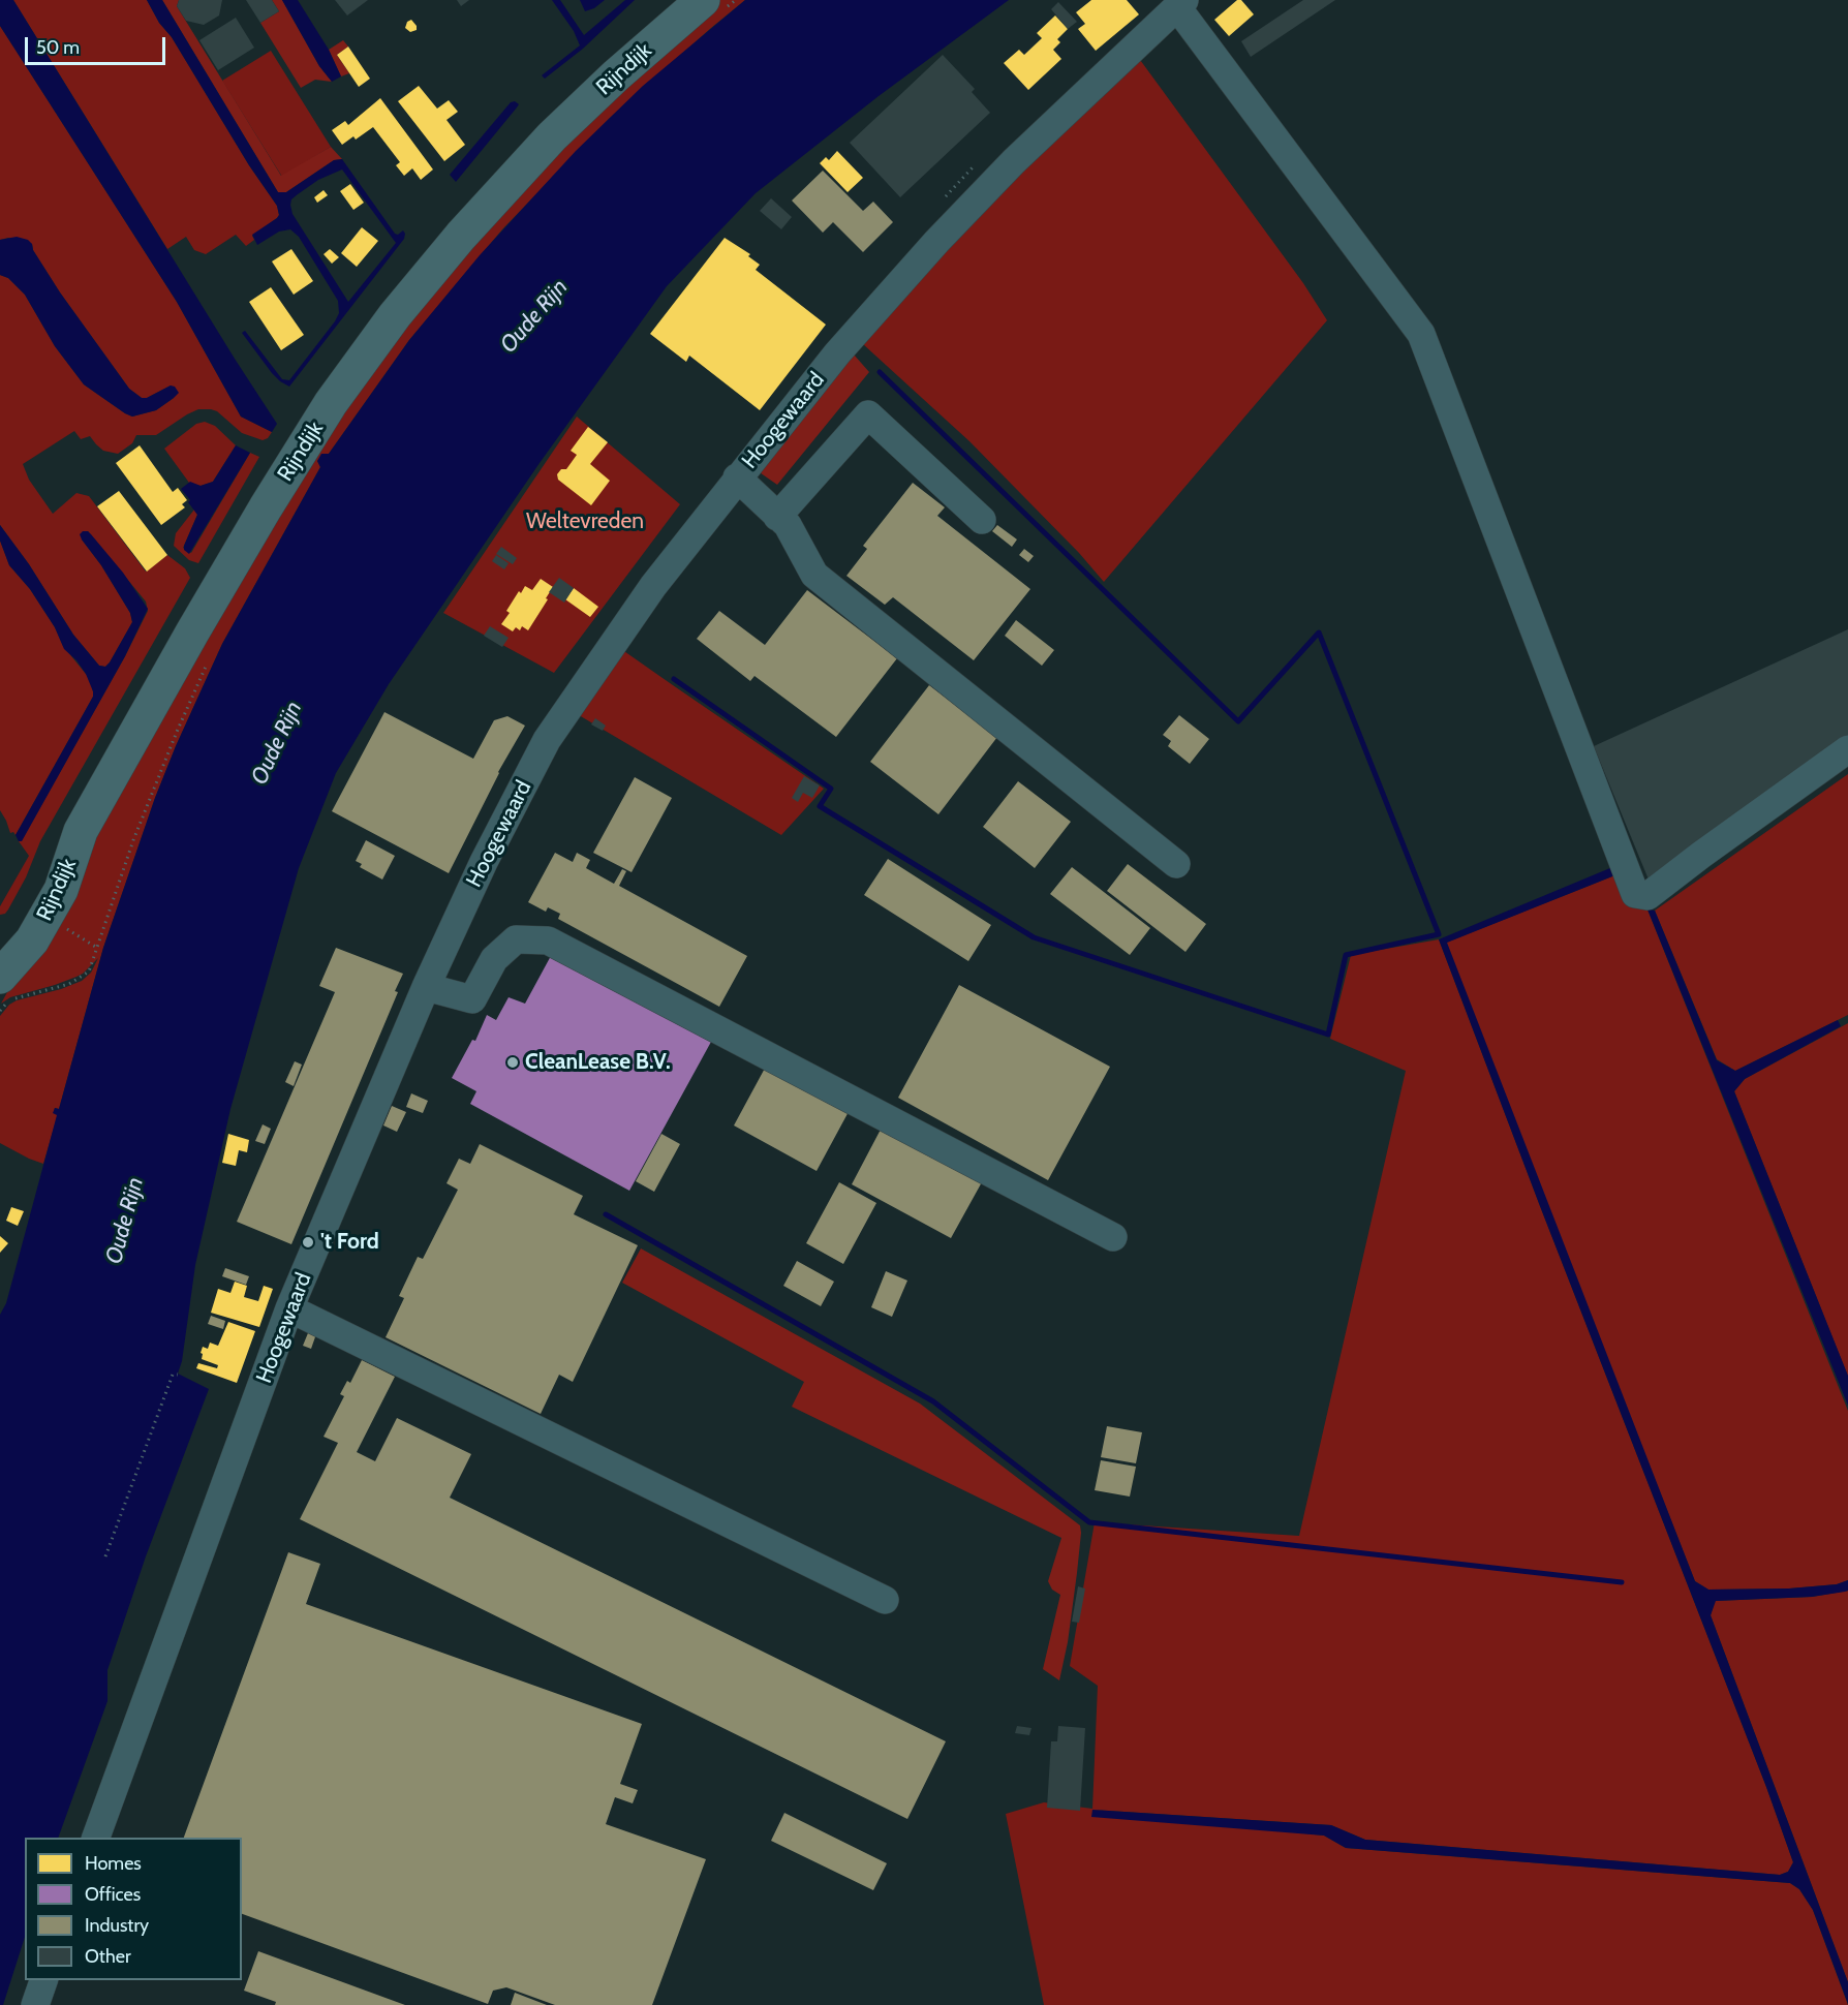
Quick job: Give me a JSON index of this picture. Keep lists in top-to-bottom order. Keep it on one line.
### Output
{"streets":{"main road":["Rijndijk"],"street":["Hoogewaard"]},"water":["Oude Rijn"],"parks":["Weltevreden"],"places":["CleanLease B.V.","'t Ford"],"legend":["Homes","Offices","Industry","Other"],"scale_bar":"50 m"}
